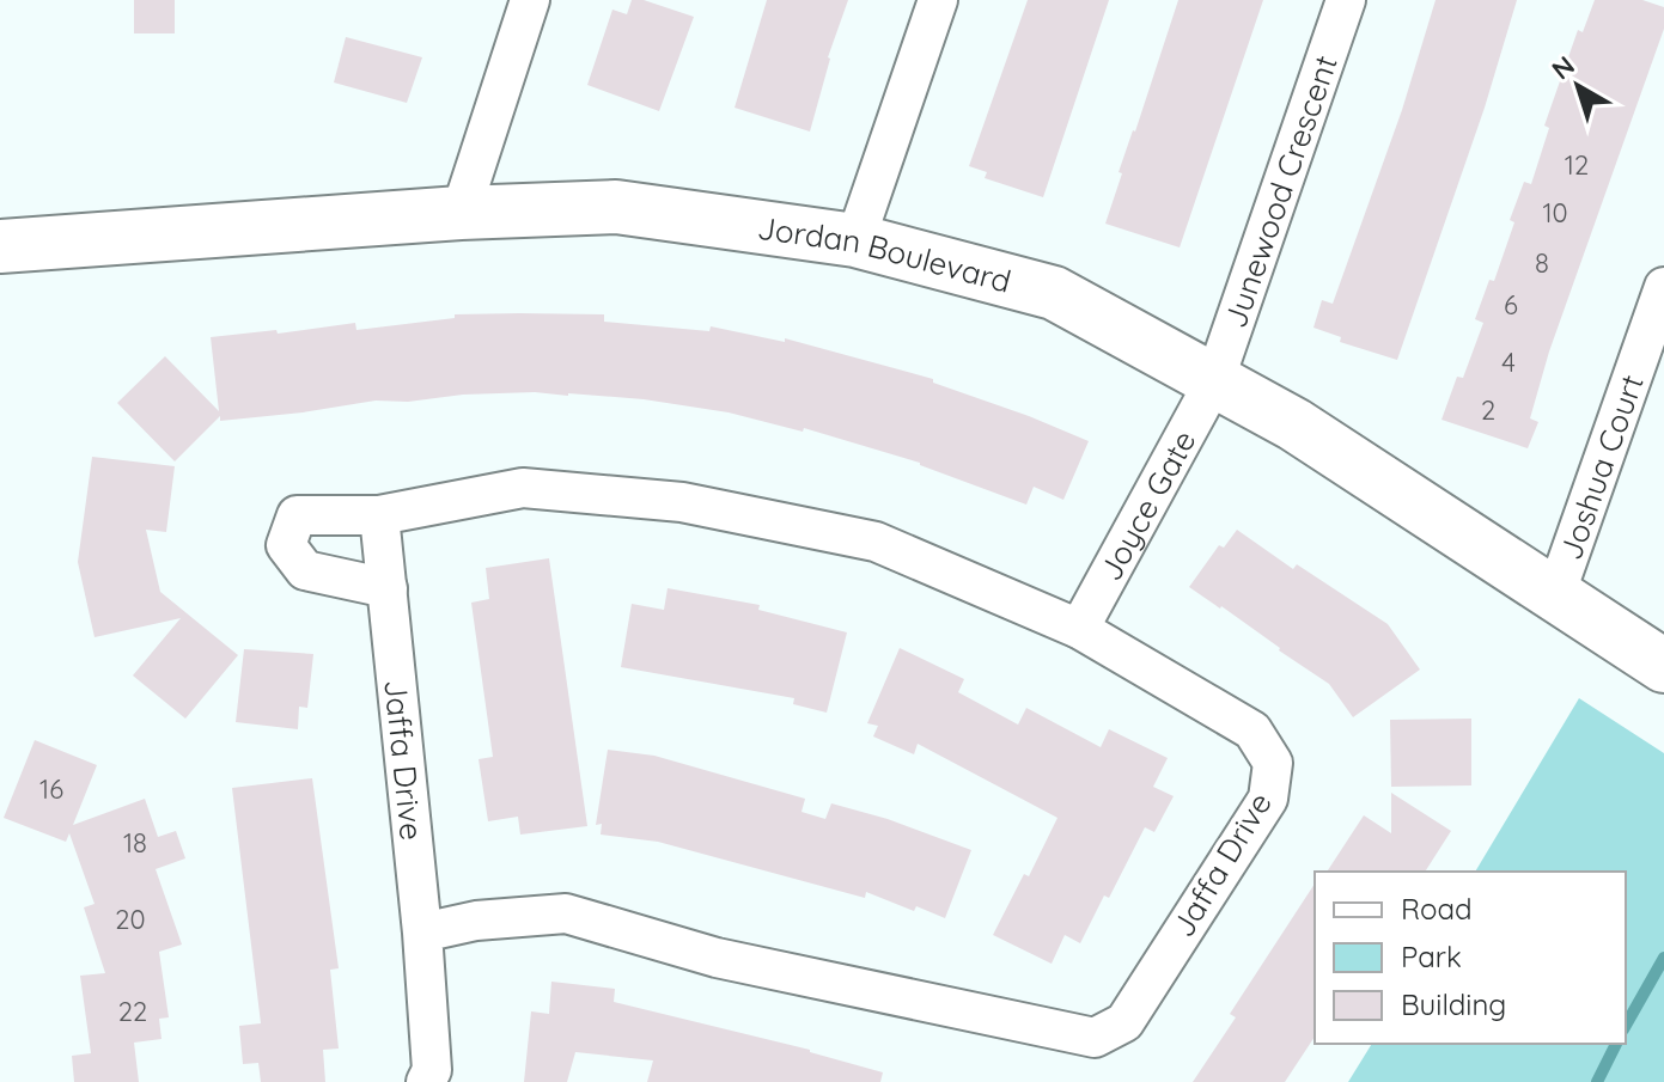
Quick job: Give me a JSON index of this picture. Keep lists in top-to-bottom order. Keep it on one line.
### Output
{"streets":{"street":["Junewood Crescent","Jordan Boulevard","Joshua Court","Joyce Gate","Jaffa Drive"]},"crossings":[["Junewood Crescent","Jordan Boulevard"],["Junewood Crescent","Joyce Gate"],["Jordan Boulevard","Joshua Court"],["Jordan Boulevard","Joyce Gate"],["Joyce Gate","Jaffa Drive"]],"house_numbers":["12","10","8","6","4","2","16","18","20","22"],"legend":["Road","Park","Building"],"north":"top left"}
